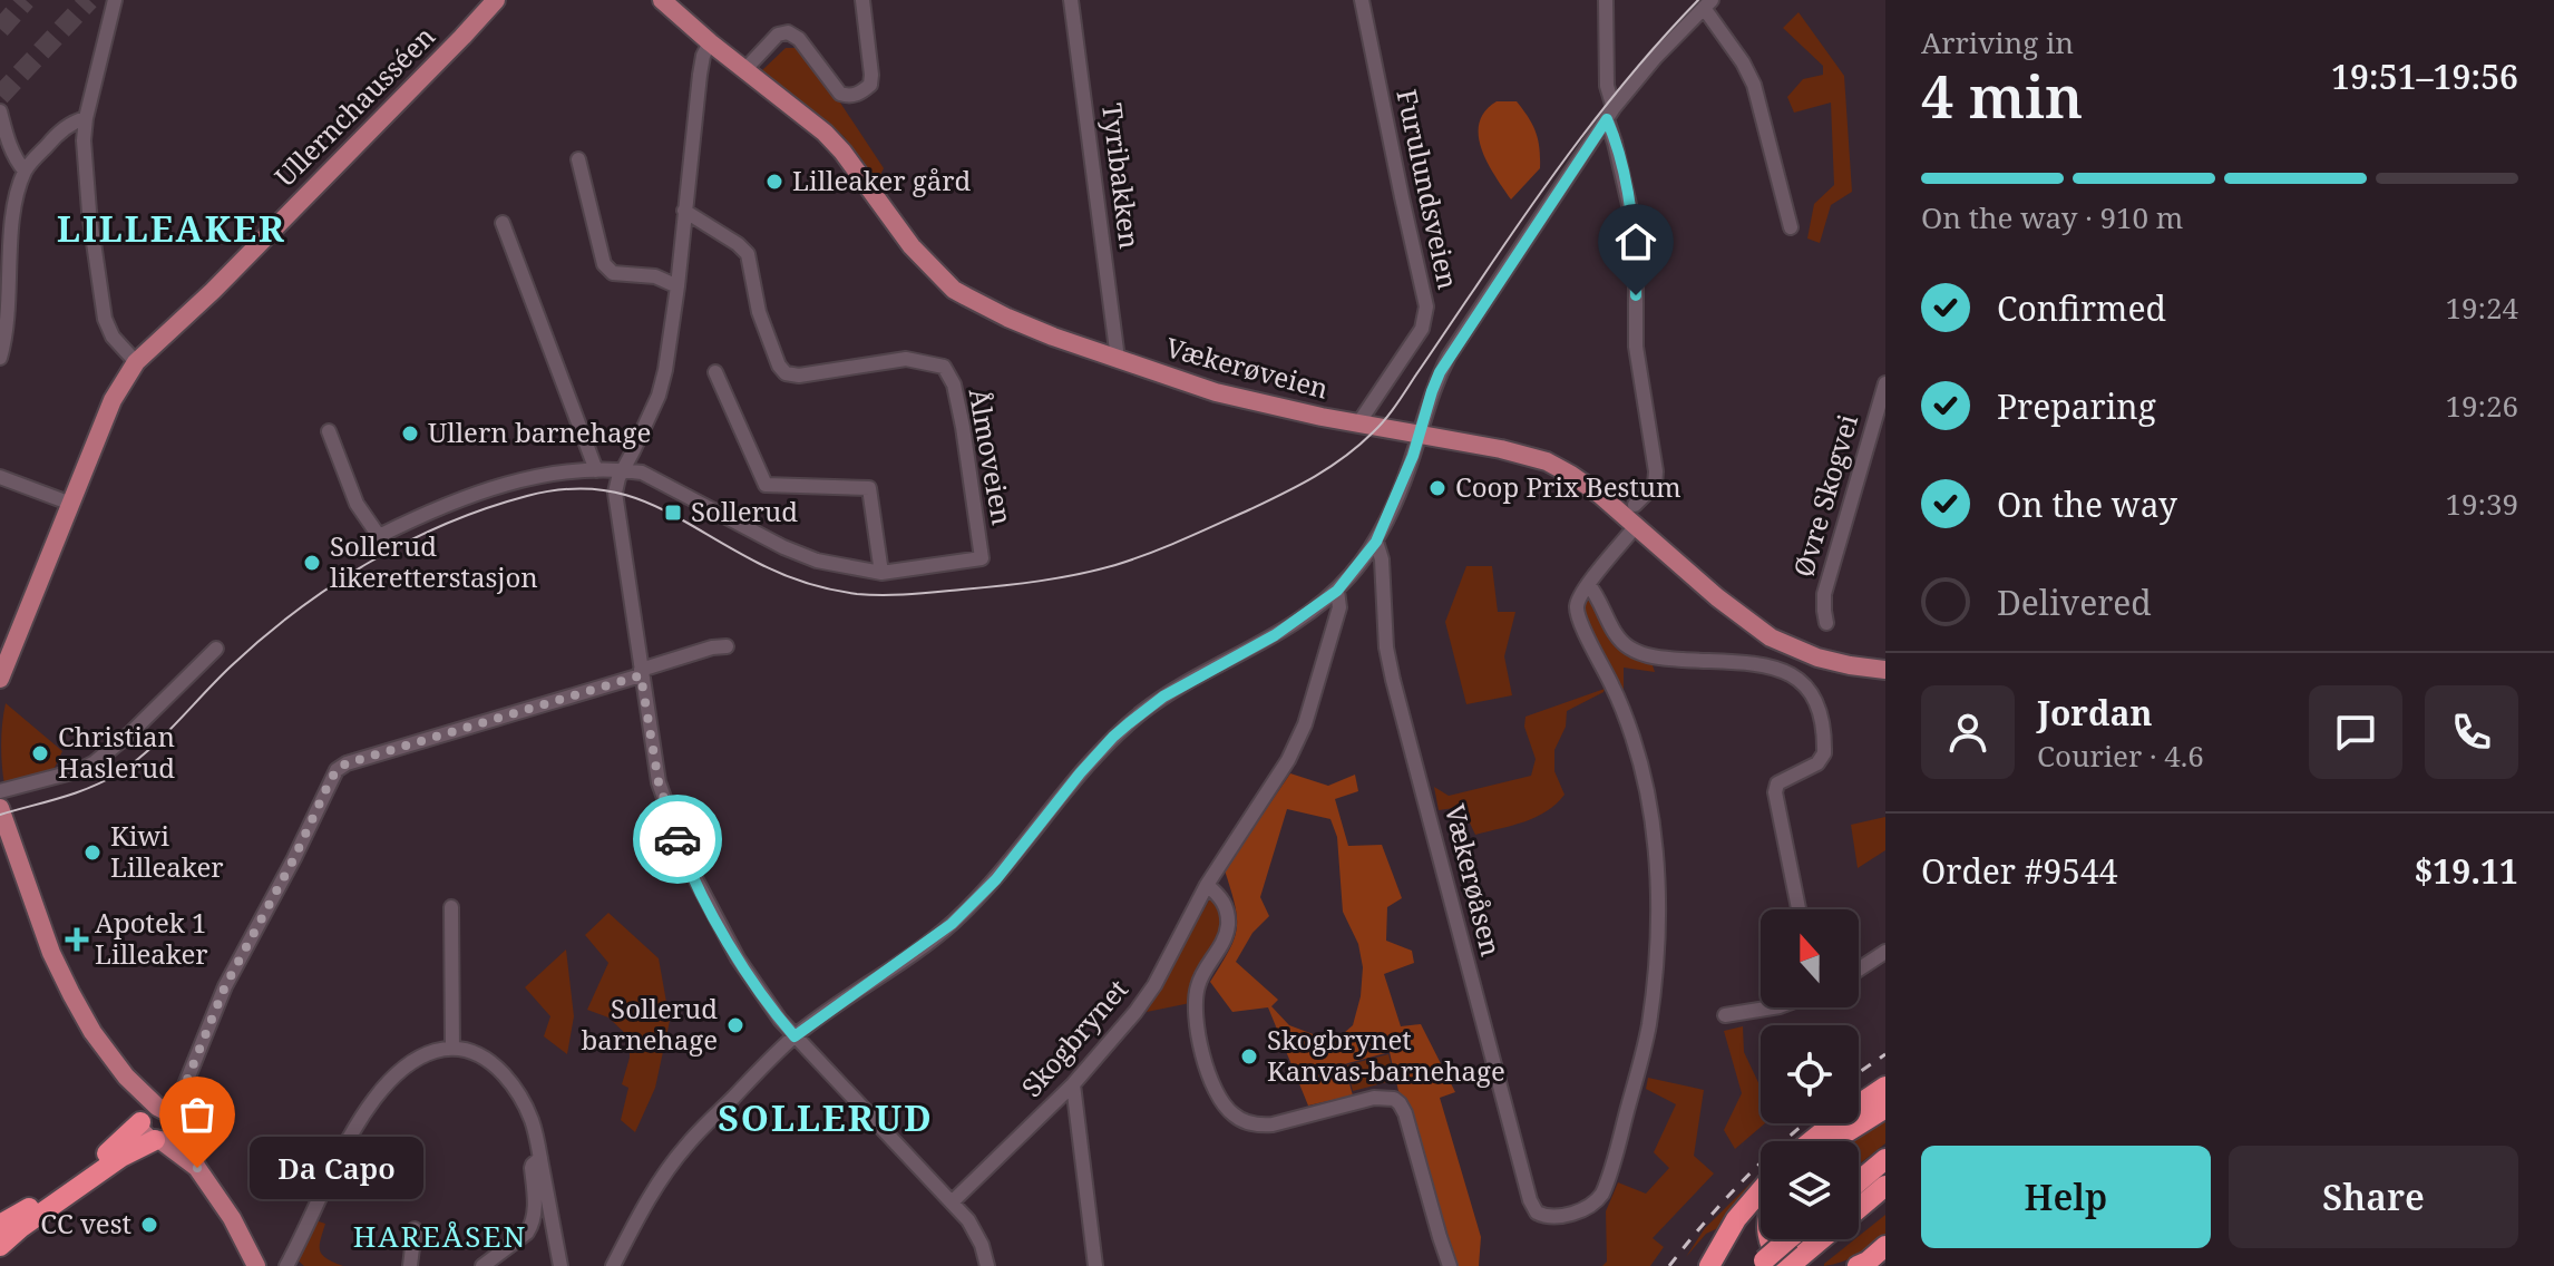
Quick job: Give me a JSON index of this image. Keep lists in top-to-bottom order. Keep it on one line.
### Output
{"streets":{"main road":["Ullernchausséen","Vækerøveien"],"street":["Tyribakken","Furulundsveien","Ålmoveien","Øvre Skogvei","Vækerøåsen","Skogbrynet"]},"crossings":[["Tyribakken","Vækerøveien"],["Furulundsveien","Vækerøveien"]],"districts":["LILLEAKER","SOLLERUD","HAREÅSEN"],"places":{"other":["Lilleaker gård","Ullern barnehage","Coop Prix Bestum","Sollerud likeretterstasjon","Christian Haslerud","Kiwi Lilleaker","Sollerud barnehage","Skogbrynet Kanvas-barnehage","Da Capo","CC vest"],"transit":["Sollerud"],"health":["Apotek 1 Lilleaker"]},"north":"top","page":{"heading":["4 min","Arriving in","19:51–19:56"],"panel":["Jordan","Courier · 4.6","Order #9544","$19.11"],"bar":"On the way · 910 m","list":[["Confirmed","19:24"],["Preparing","19:26"],["On the way","19:39"],"Delivered"],"buttons":["Help","Share"],"bubble":"Da Capo"}}
